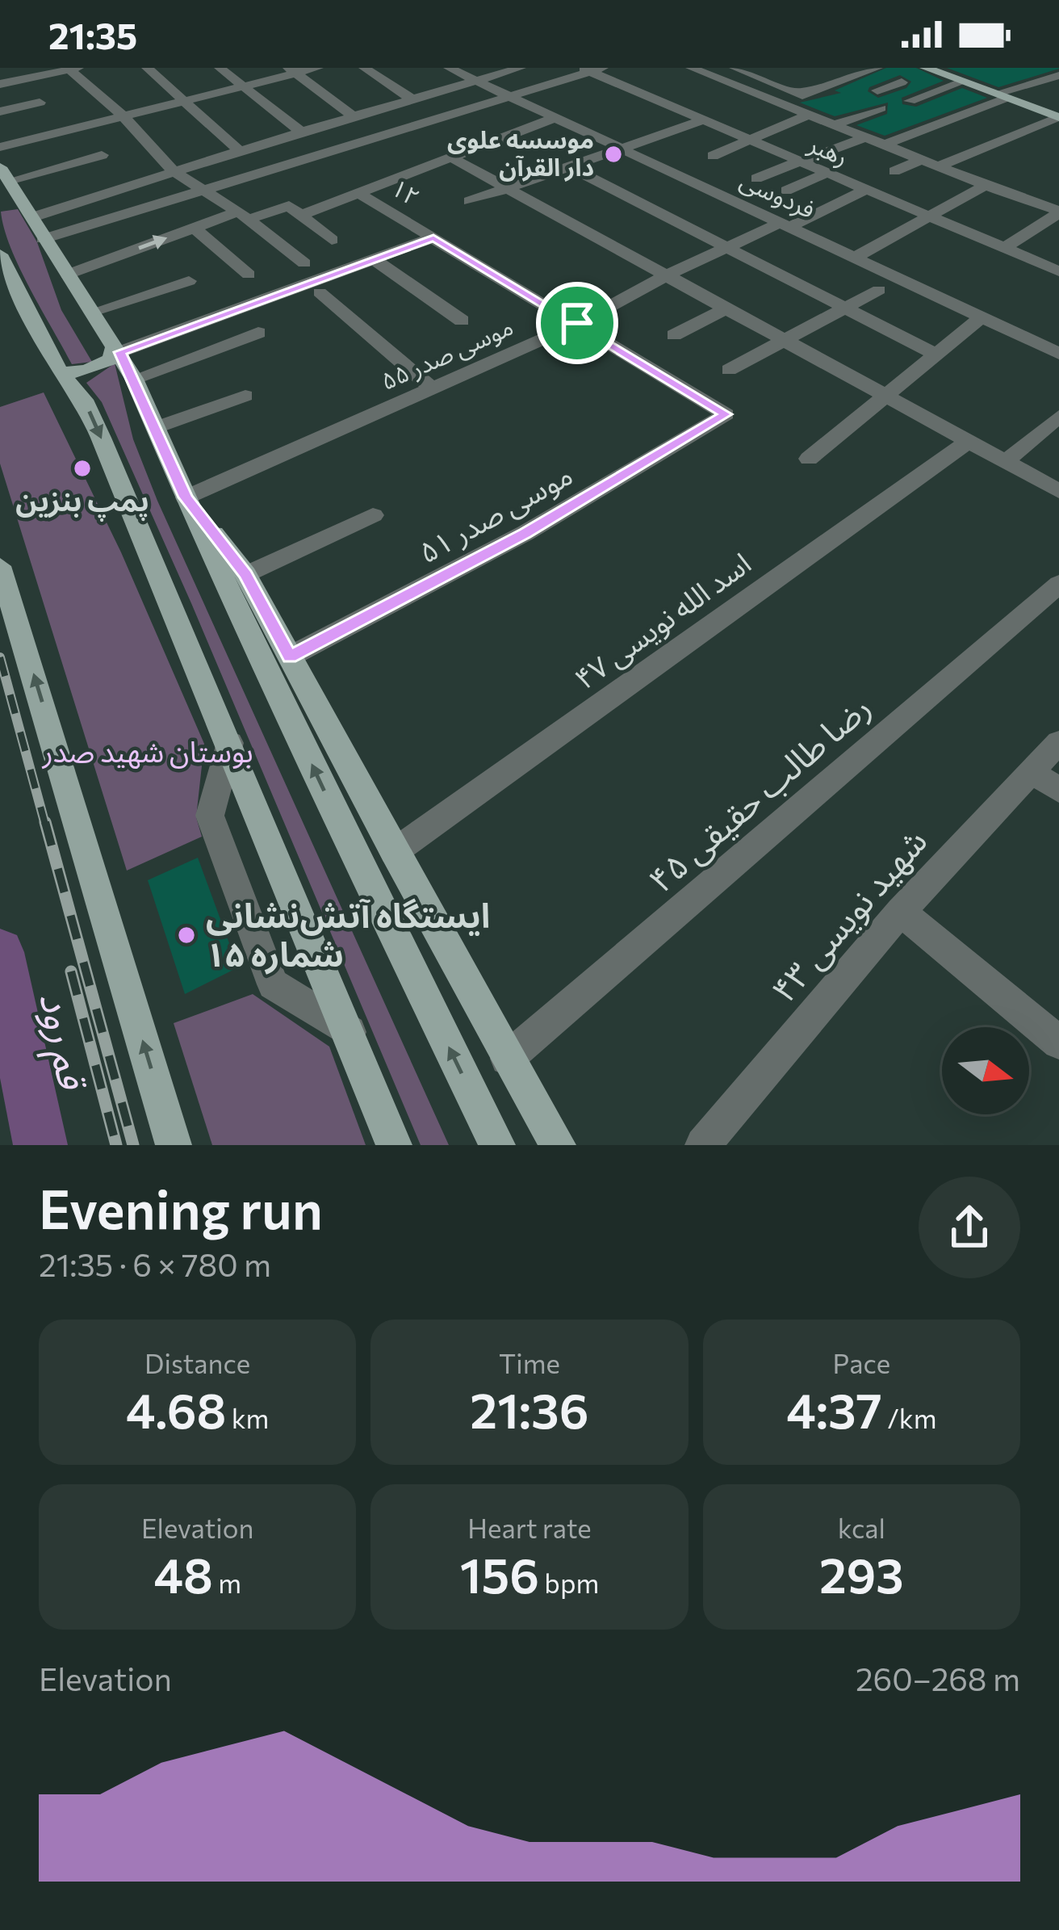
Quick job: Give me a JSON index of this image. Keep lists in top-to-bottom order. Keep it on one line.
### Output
{"streets":{"street":["رهبر","۱۲","فردوسی","موسی صدر ۵۵","موسی صدر ۵۱","۴۷ اسد الله نویسی","۴۵ رضا طالب حقیقی","۴۳ شهید نویسی"]},"crossings":[["رهبر","موسی صدر ۵۵"],["۱۲","موسی صدر ۵۵"],["۱۲","موسی صدر ۵۱"],["فردوسی","موسی صدر ۵۵"]],"water":["قم رود"],"parks":["بوستان شهید صدر"],"places":["موسسه علوی دار القرآن","پمپ بنزین","ایستگاه آتش‌نشانی شماره ۱۵"],"north":"right","page":{"status":"21:35","heading":["Evening run","21:35 · 6 × 780 m"],"stats":[["Distance","4.68 km"],["Time","21:36"],["Pace","4:37 /km"],["Elevation","48 m"],["Heart rate","156 bpm"],["kcal","293"]],"chart":["Elevation","260–268 m"]}}
